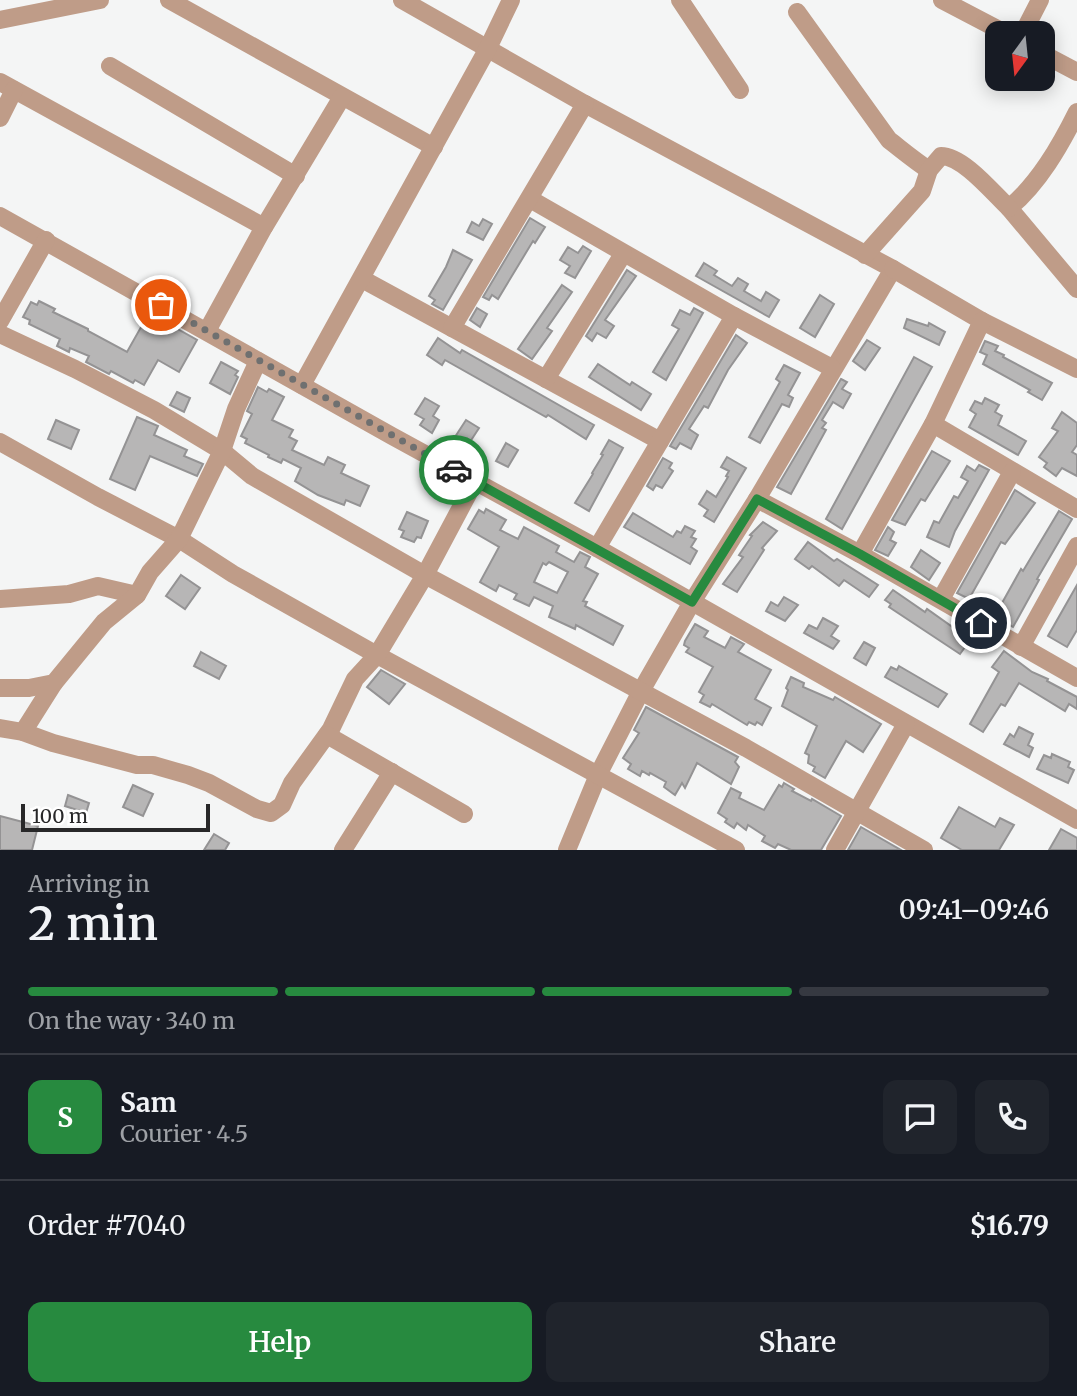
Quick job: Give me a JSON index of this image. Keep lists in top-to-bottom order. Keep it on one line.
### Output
{"scale_bar":"100 m","north":"bottom","page":{"scale":"100 m","heading":["2 min","Arriving in","09:41–09:46"],"panel":["Sam","Courier · 4.5","Order #7040","$16.79"],"bar":"On the way · 340 m","round":"S","buttons":["Help","Share"]}}
